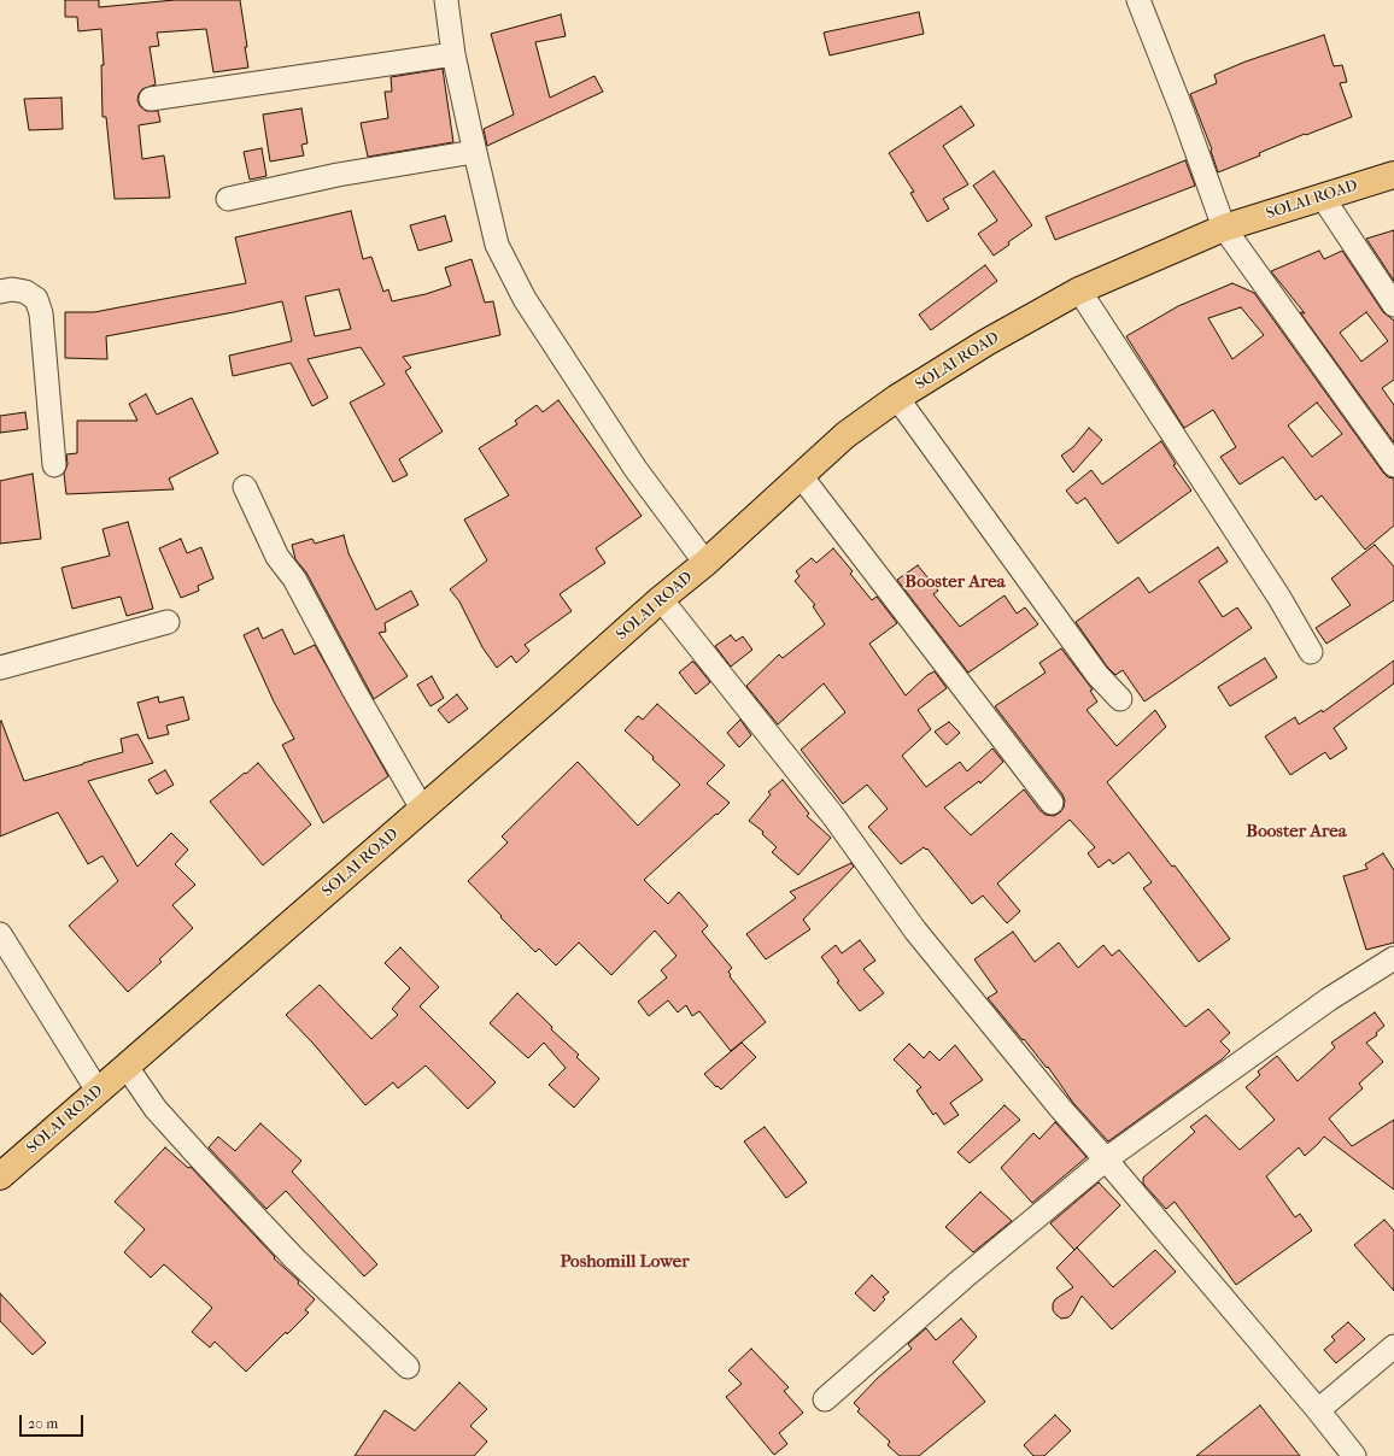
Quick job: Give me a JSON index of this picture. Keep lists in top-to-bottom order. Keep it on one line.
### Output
{"streets":{"highway":["SOLAI ROAD"]},"districts":["Booster Area","Booster Area","Poshomill Lower"],"scale_bar":"20 m"}
